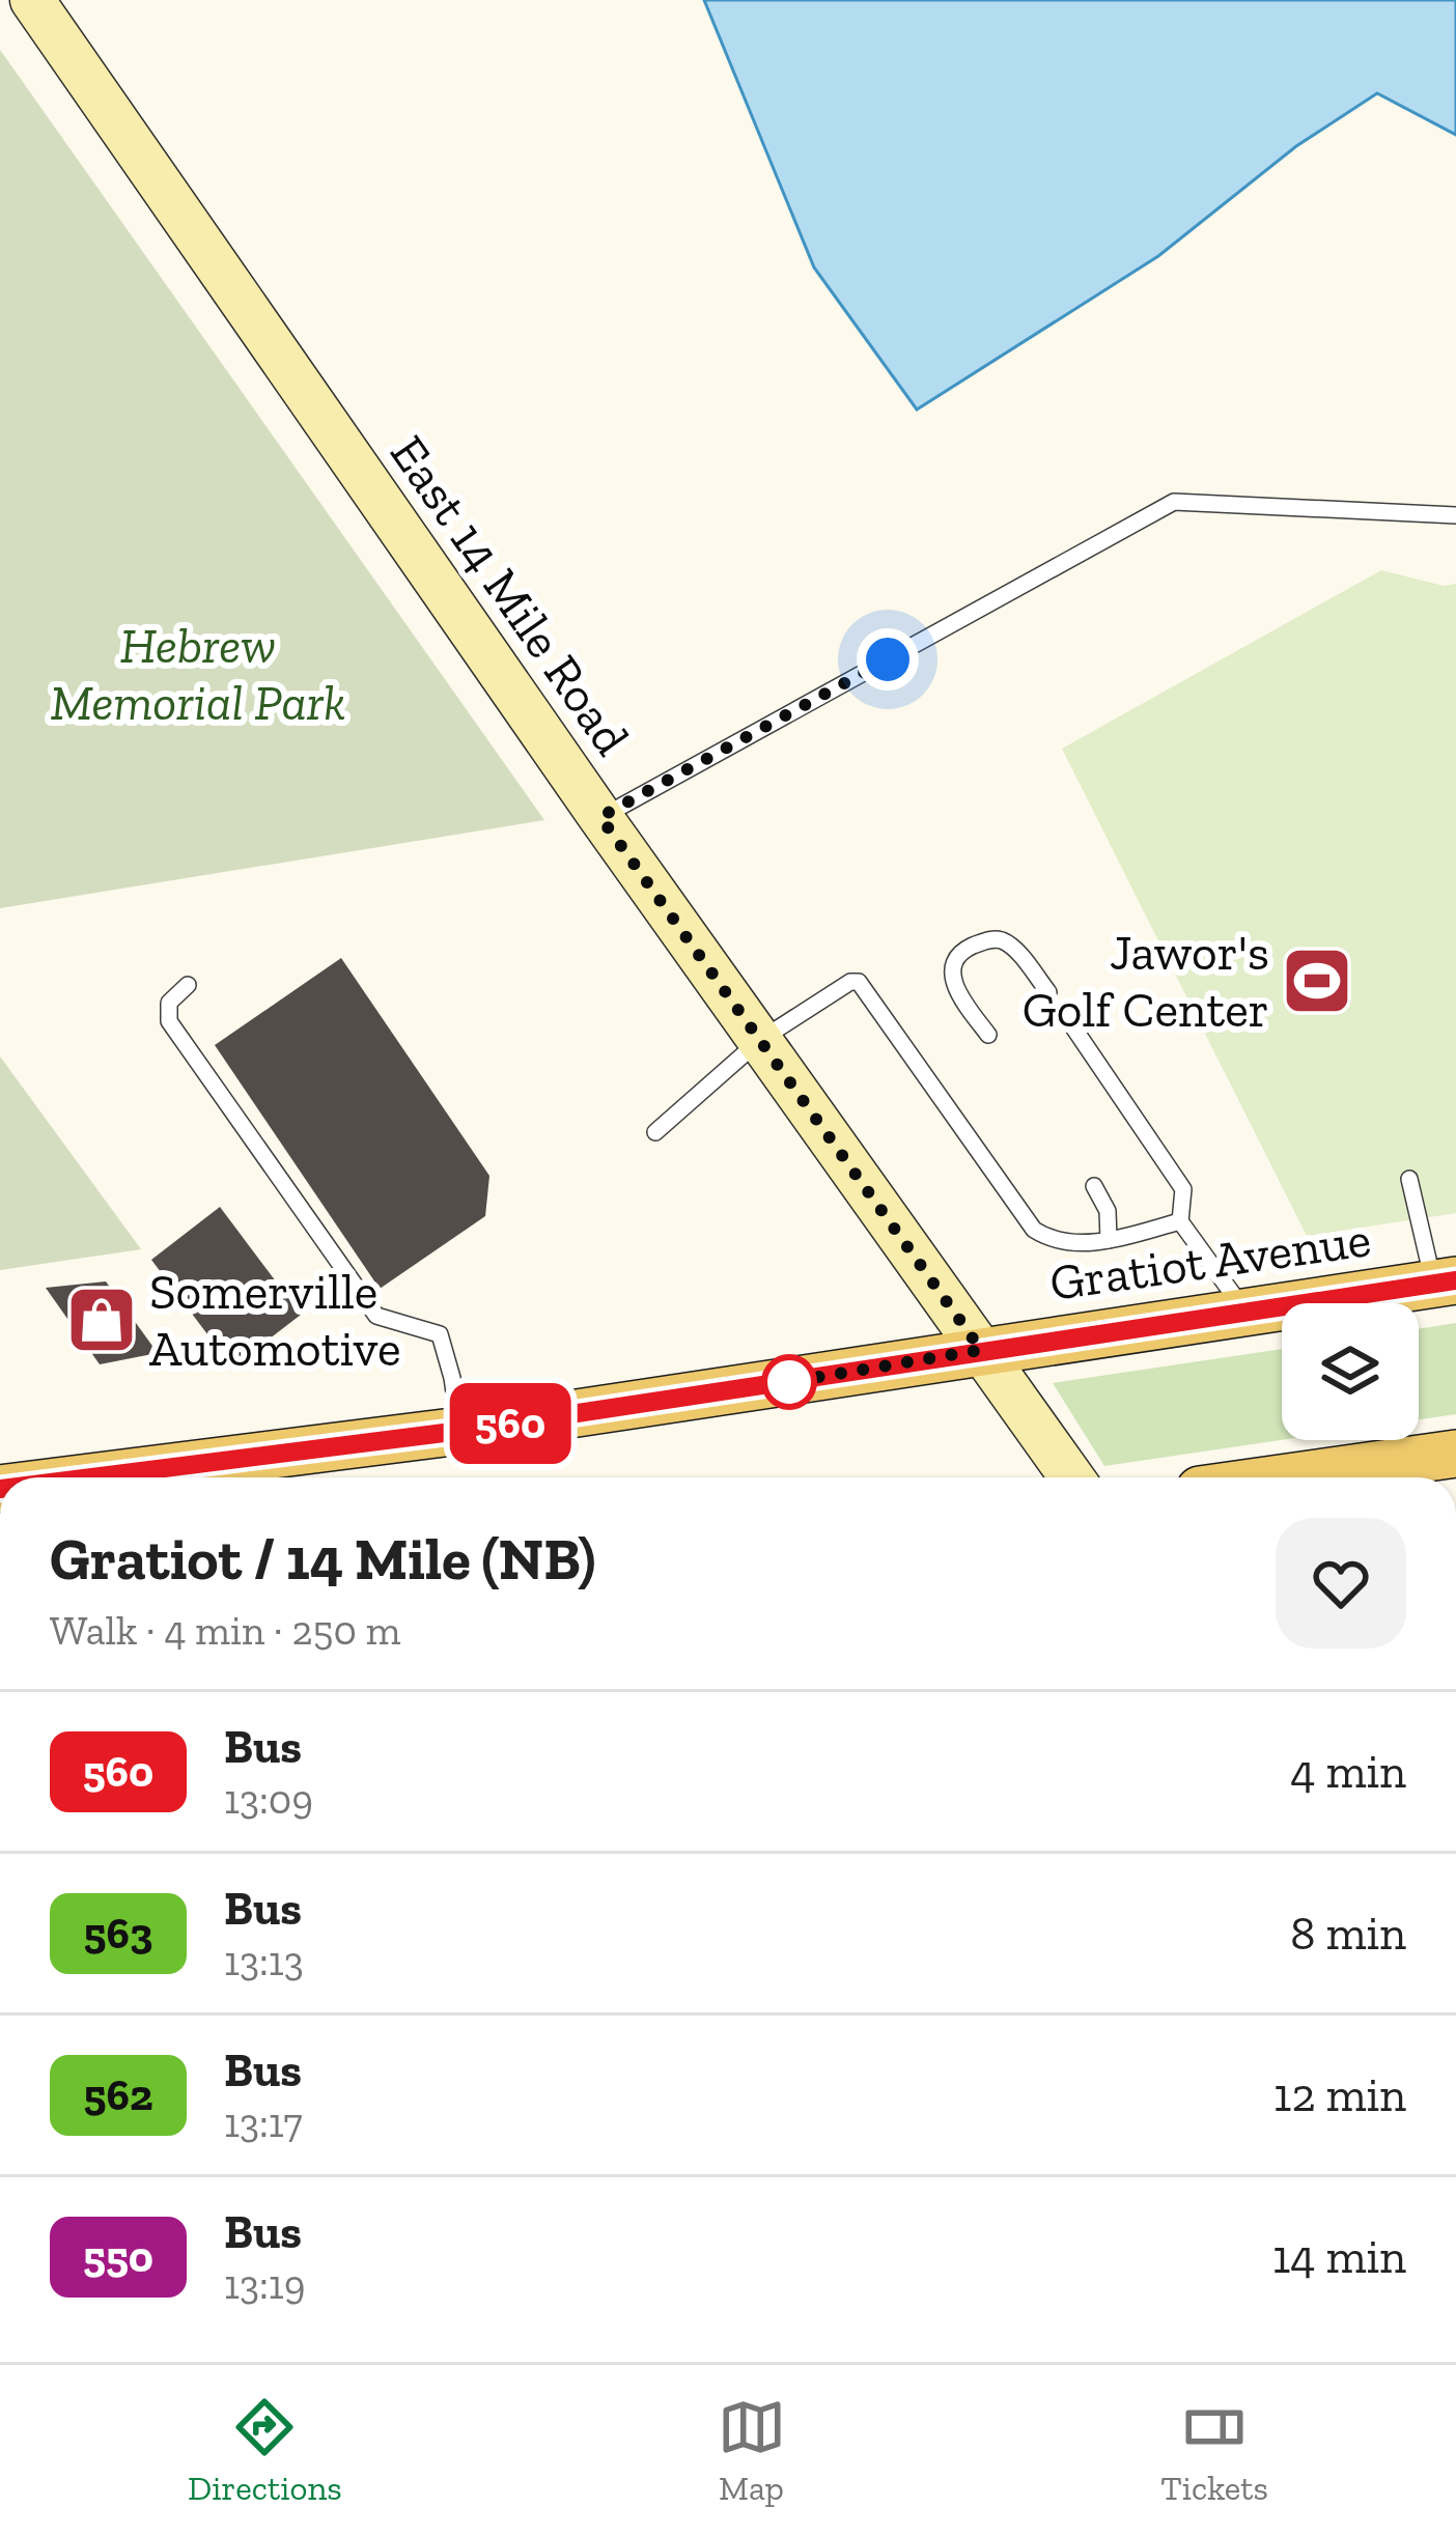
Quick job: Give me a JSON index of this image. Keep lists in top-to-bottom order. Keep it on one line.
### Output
{"streets":{"main road":["East 14 Mile Road","Gratiot Avenue"]},"crossings":[["East 14 Mile Road","Gratiot Avenue"]],"parks":["Hebrew Memorial Park"],"places":{"sports":["Jawor's Golf Center"],"shop":["Somerville Automotive"]},"lines":["bus line 560"],"page":{"on_map":"560","heading":["Gratiot / 14 Mile (NB)","Walk · 4 min · 250 m"],"list":[{"mark":"560","name":"Bus","note":"13:09","value":"4 min"},{"mark":"563","name":"Bus","note":"13:13","value":"8 min"},{"mark":"562","name":"Bus","note":"13:17","value":"12 min"},{"mark":"550","name":"Bus","note":"13:19","value":"14 min"}],"tabs":["Directions","Map","Tickets"]}}
